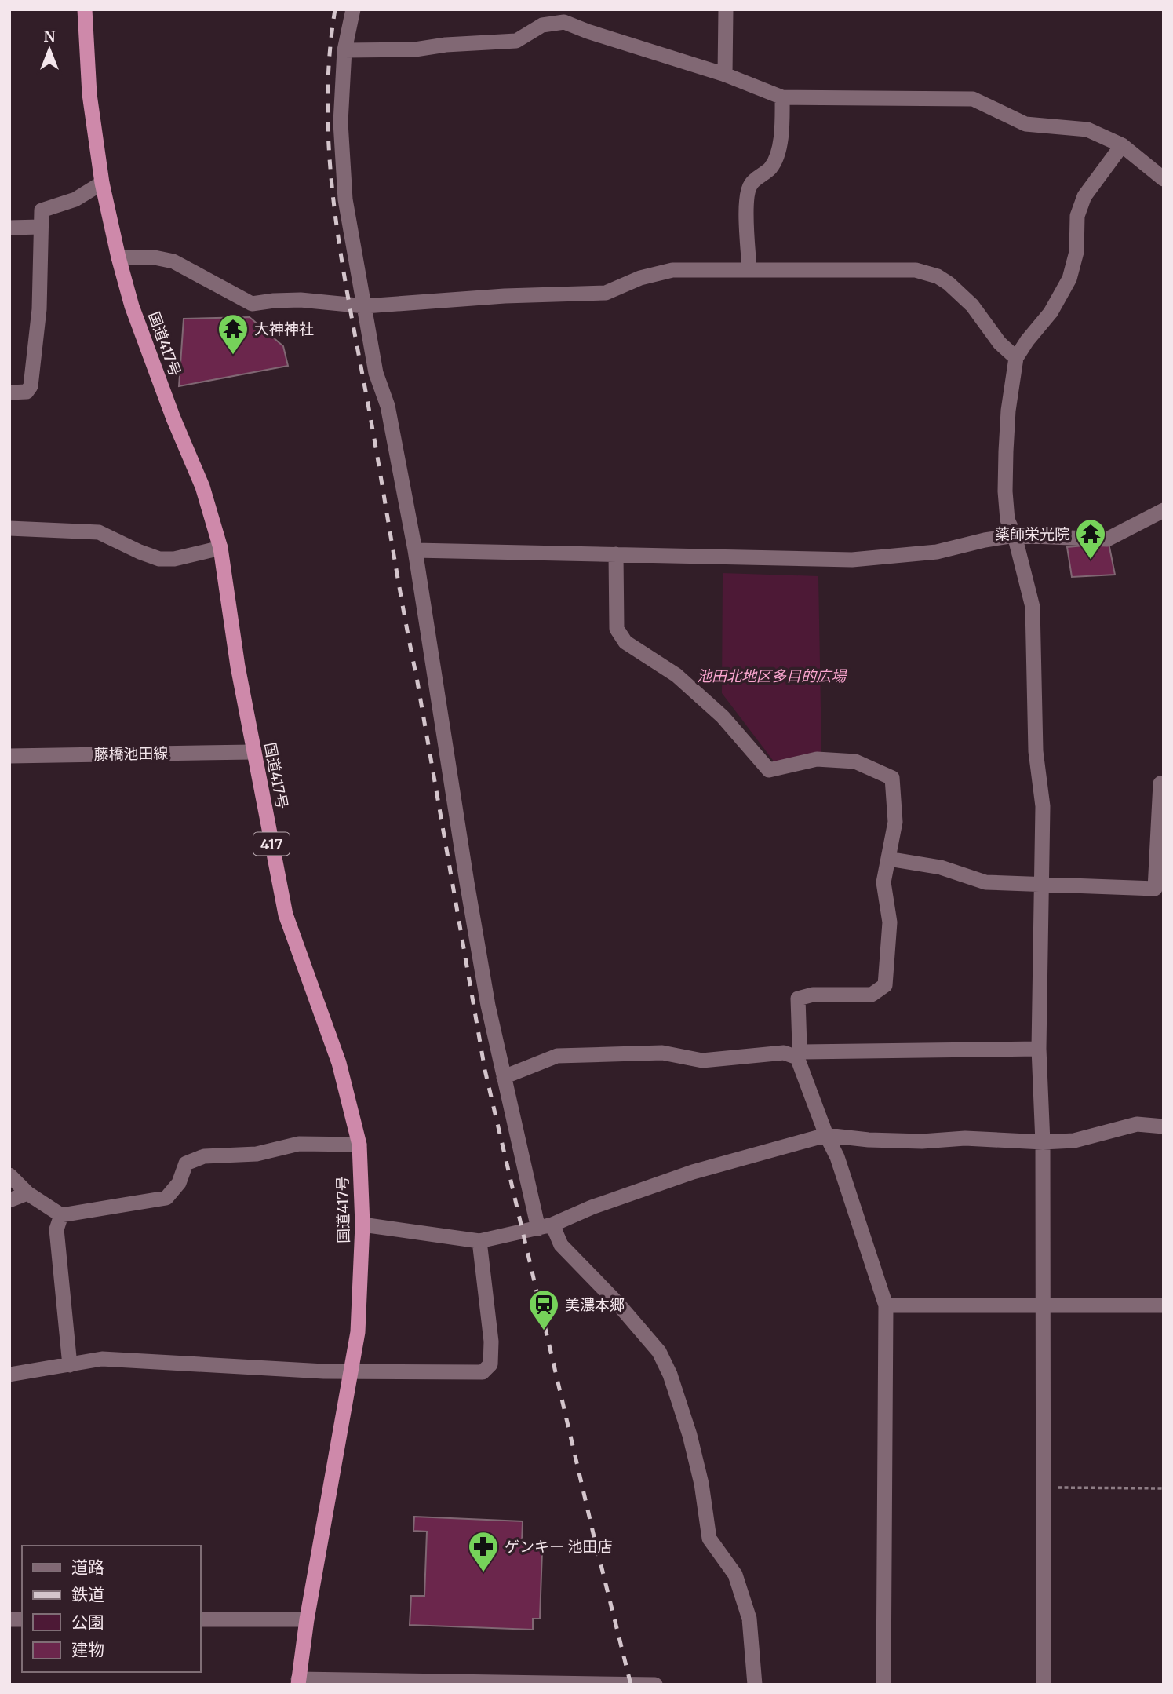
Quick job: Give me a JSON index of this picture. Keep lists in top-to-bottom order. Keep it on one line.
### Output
{"streets":{"highway":["国道417号","417"],"street":["藤橋池田線"]},"crossings":[["国道417号","藤橋池田線"]],"parks":["池田北地区多目的広場"],"places":{"temple":["大神神社","薬師栄光院"],"station":["美濃本郷"],"pharmacy":["ゲンキー 池田店"]},"legend":["道路","鉄道","公園","建物"],"north":"top"}
